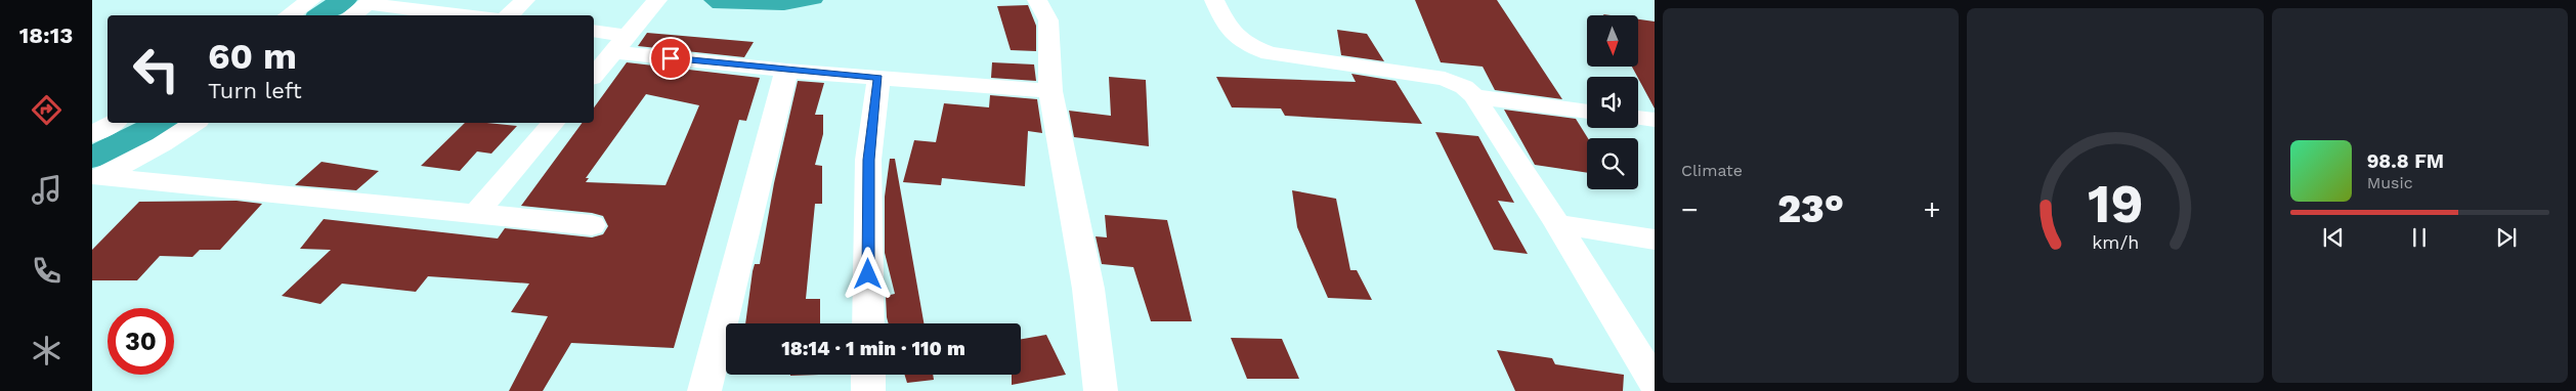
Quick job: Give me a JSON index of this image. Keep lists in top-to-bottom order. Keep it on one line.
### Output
{"north":"bottom","page":{"tabs":"18:13","tile":"Climate","turn":["60 m","Turn left"],"song":["98.8 FM","Music"],"heat":["−","23°","+"],"limit":"30","trip":"18:14 · 1 min · 110 m","gauge":["19","km/h"]}}
